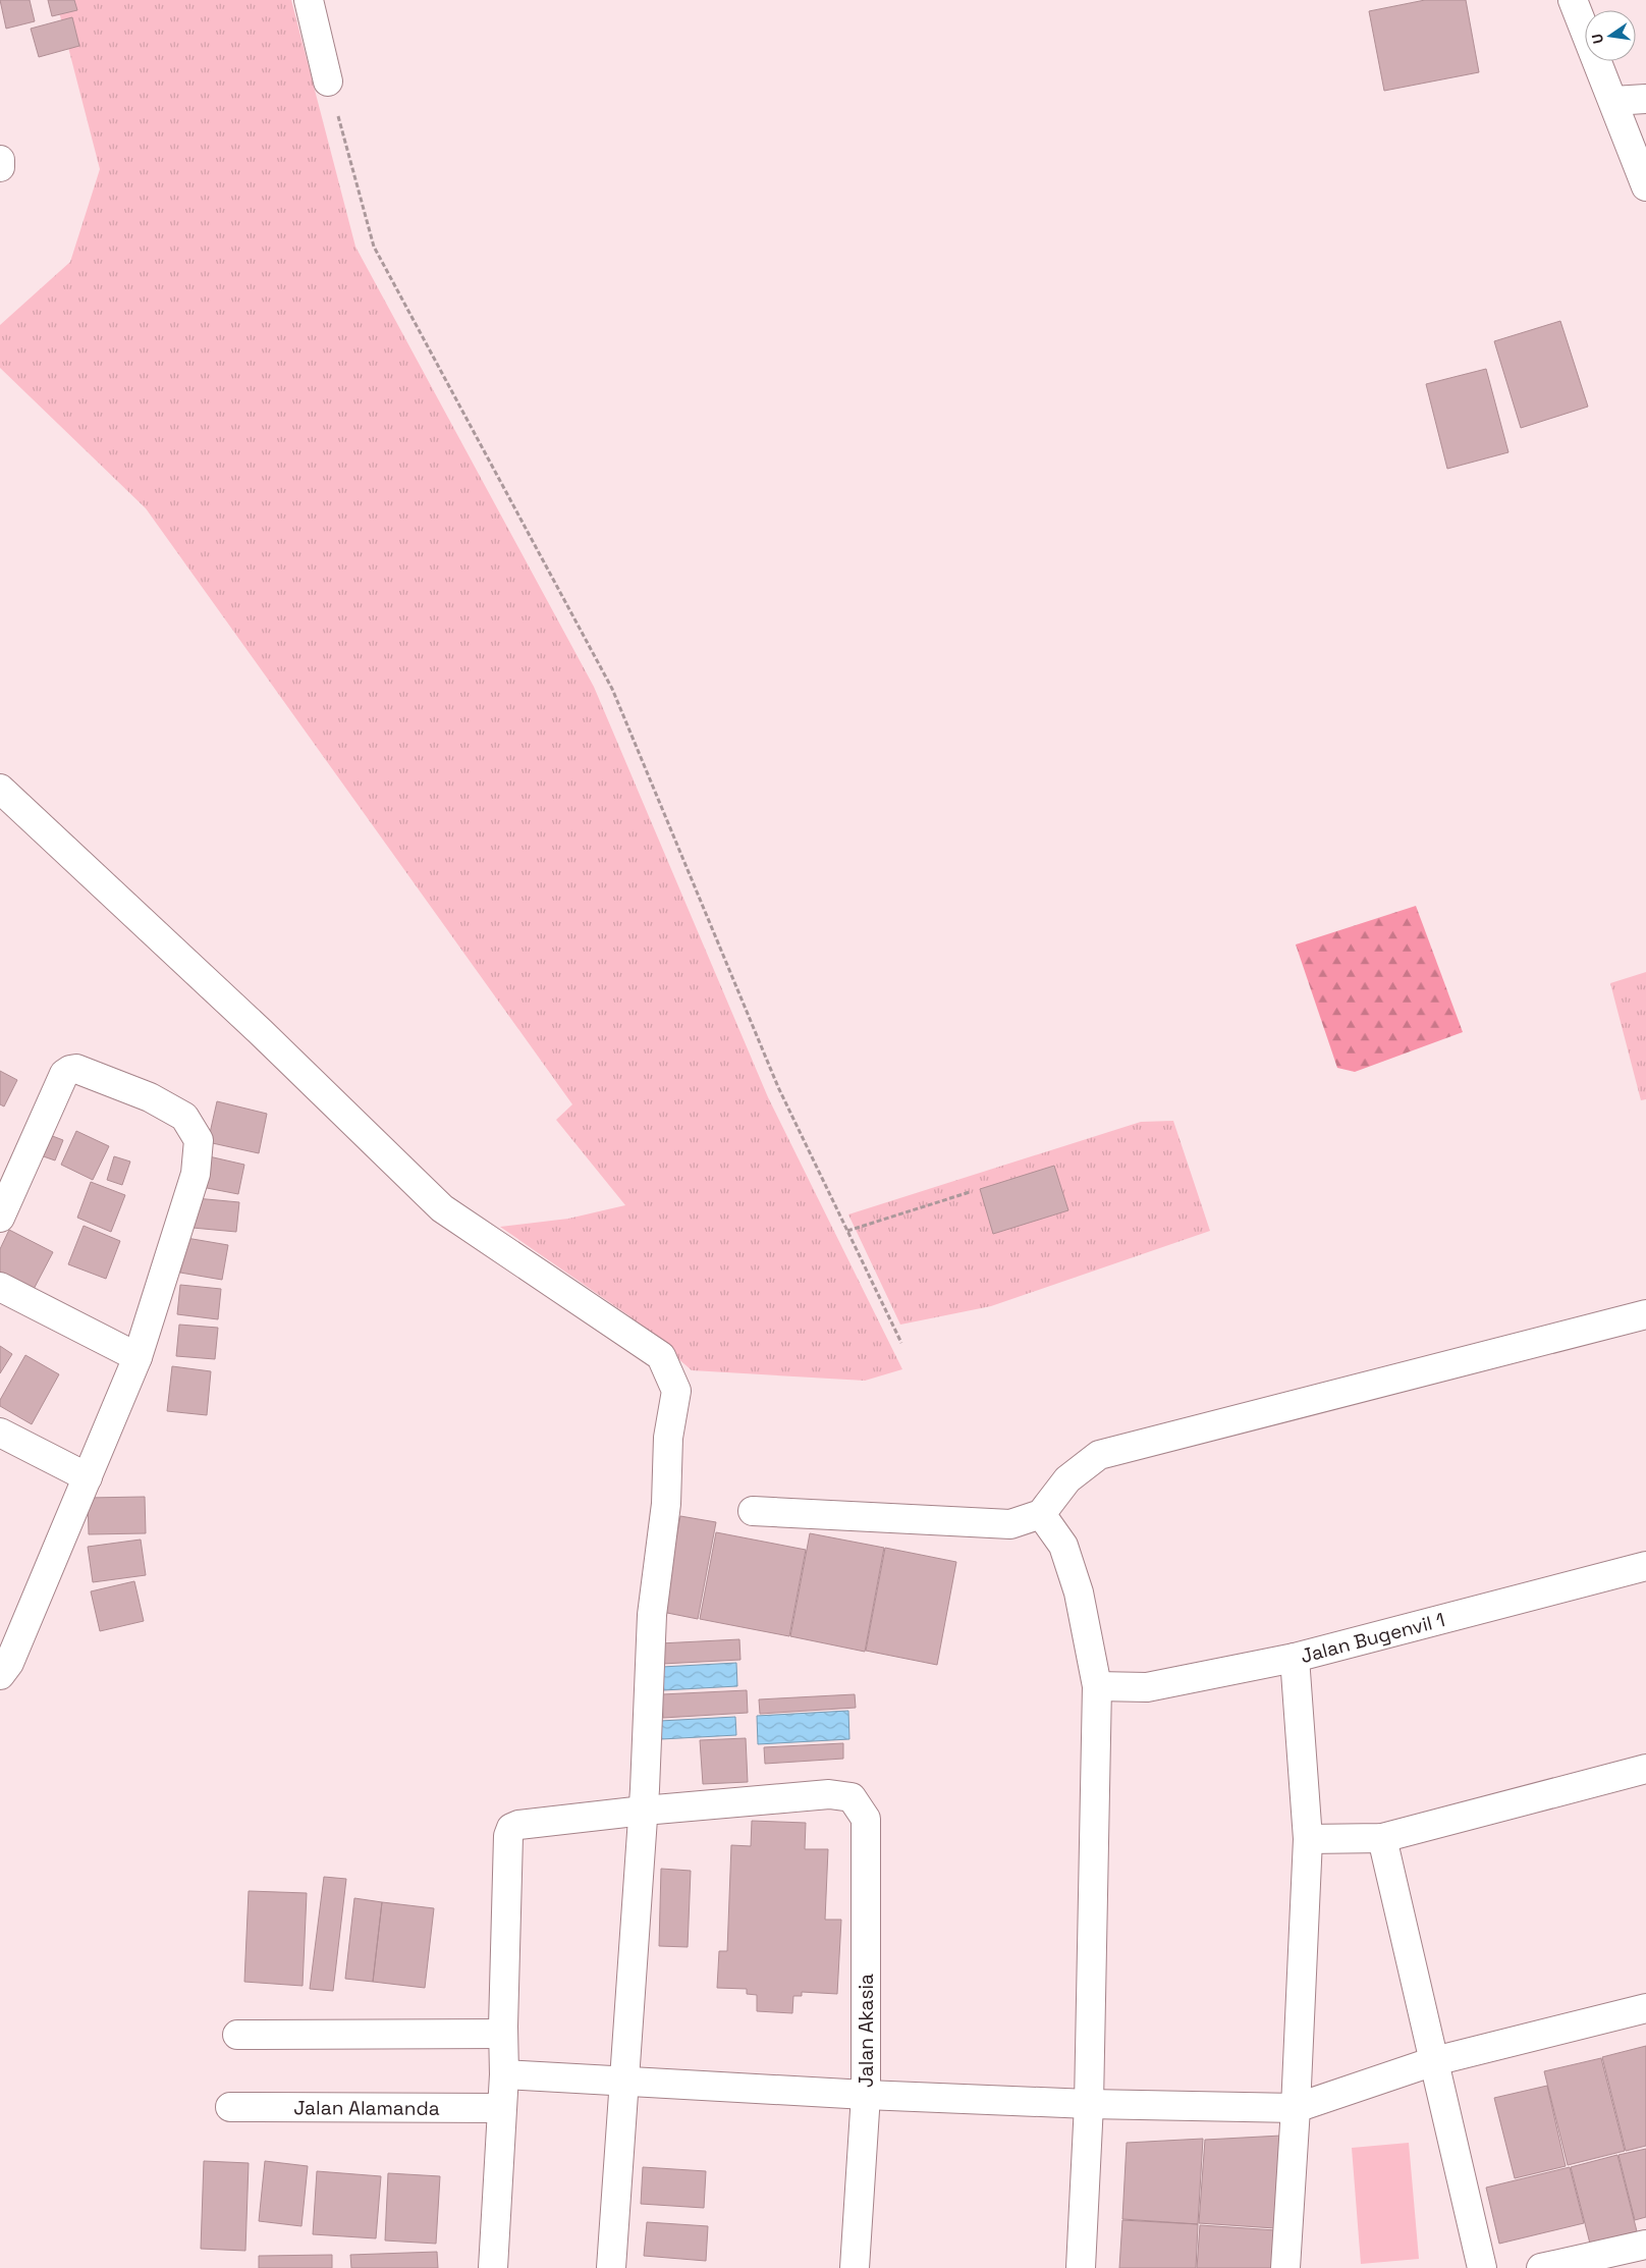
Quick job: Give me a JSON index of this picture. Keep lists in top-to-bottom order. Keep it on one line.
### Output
{"streets":{"street":["Jalan Bugenvil 1","Jalan Akasia","Jalan Alamanda"]},"north":"left"}
